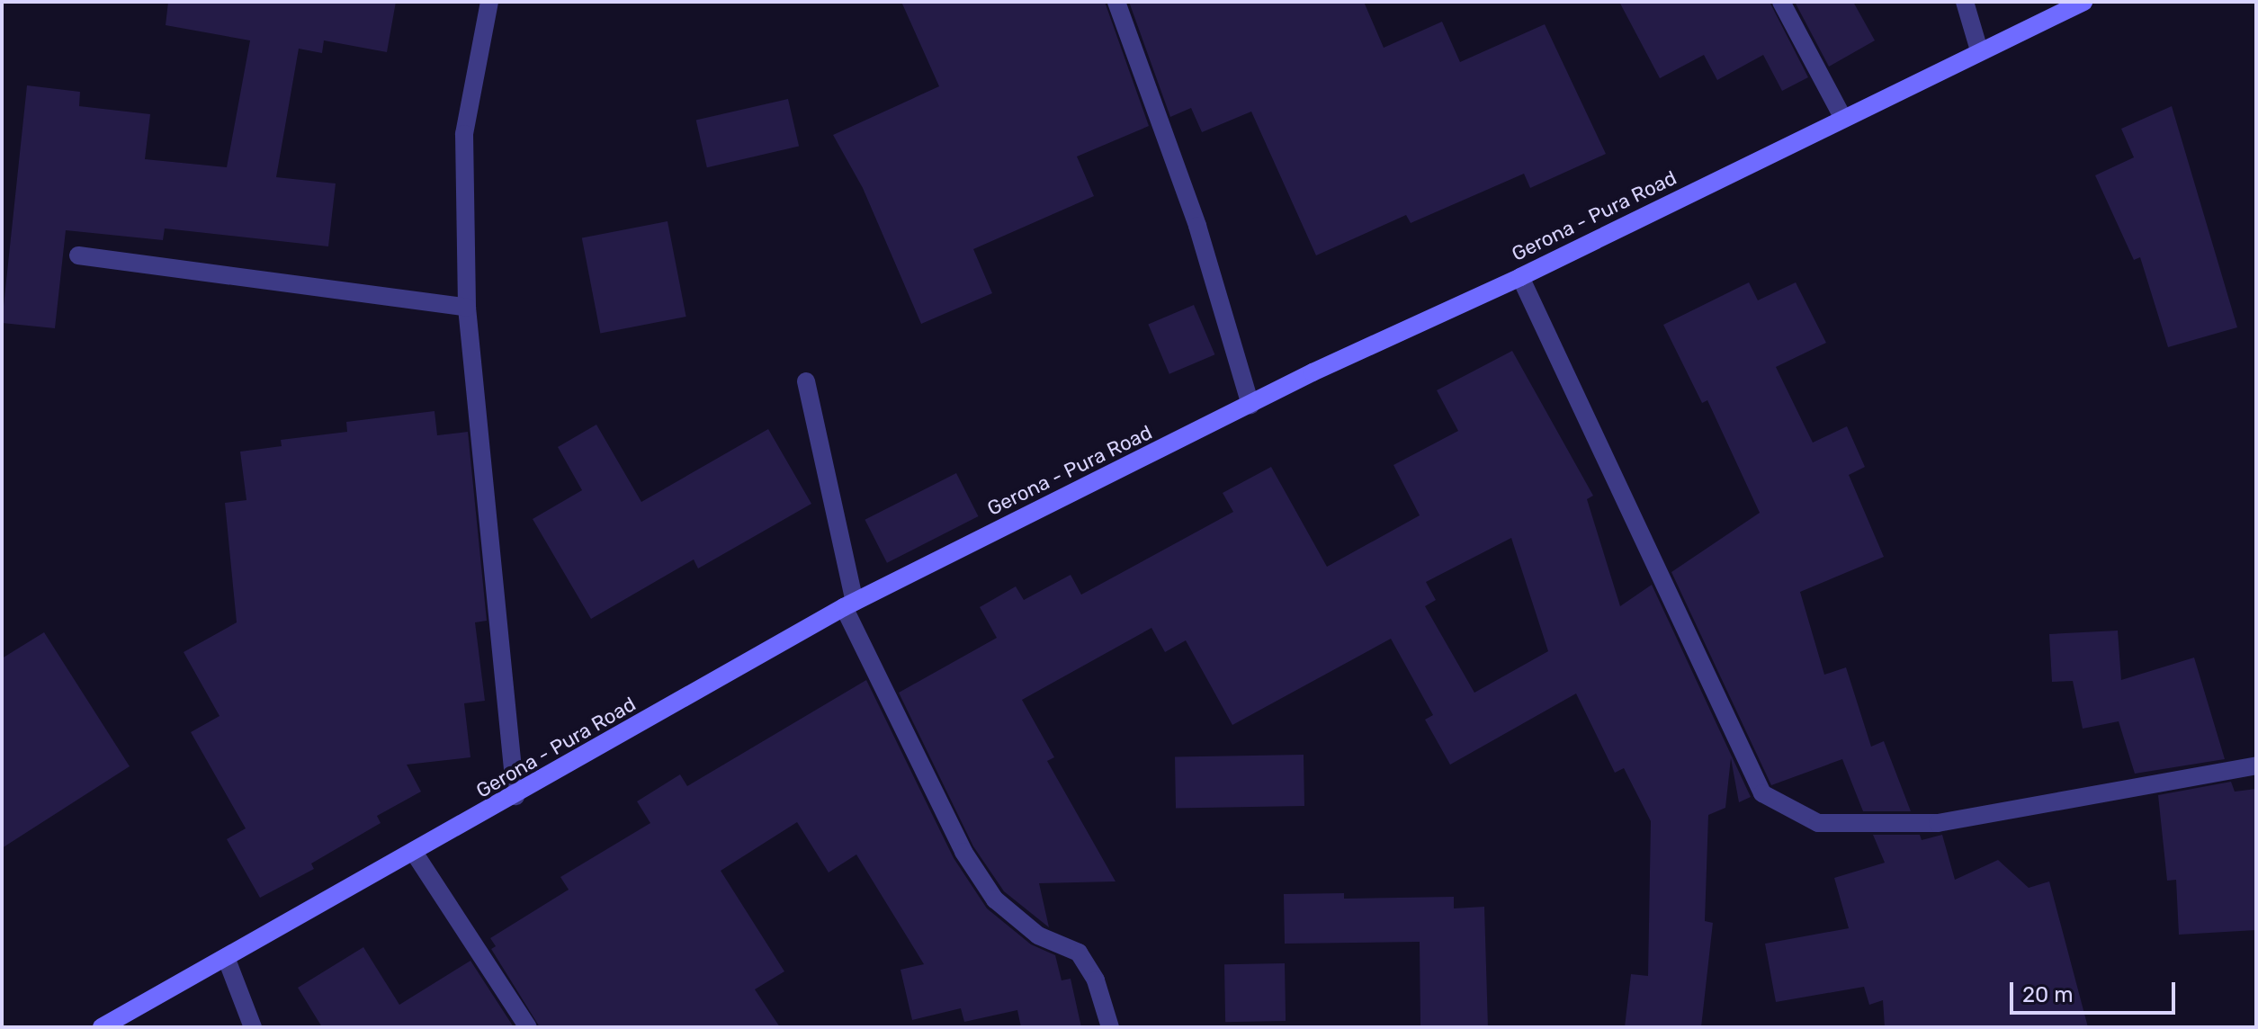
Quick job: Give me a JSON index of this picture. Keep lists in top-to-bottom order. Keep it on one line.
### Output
{"streets":{"main road":["Gerona - Pura Road"]},"scale_bar":"20 m"}
